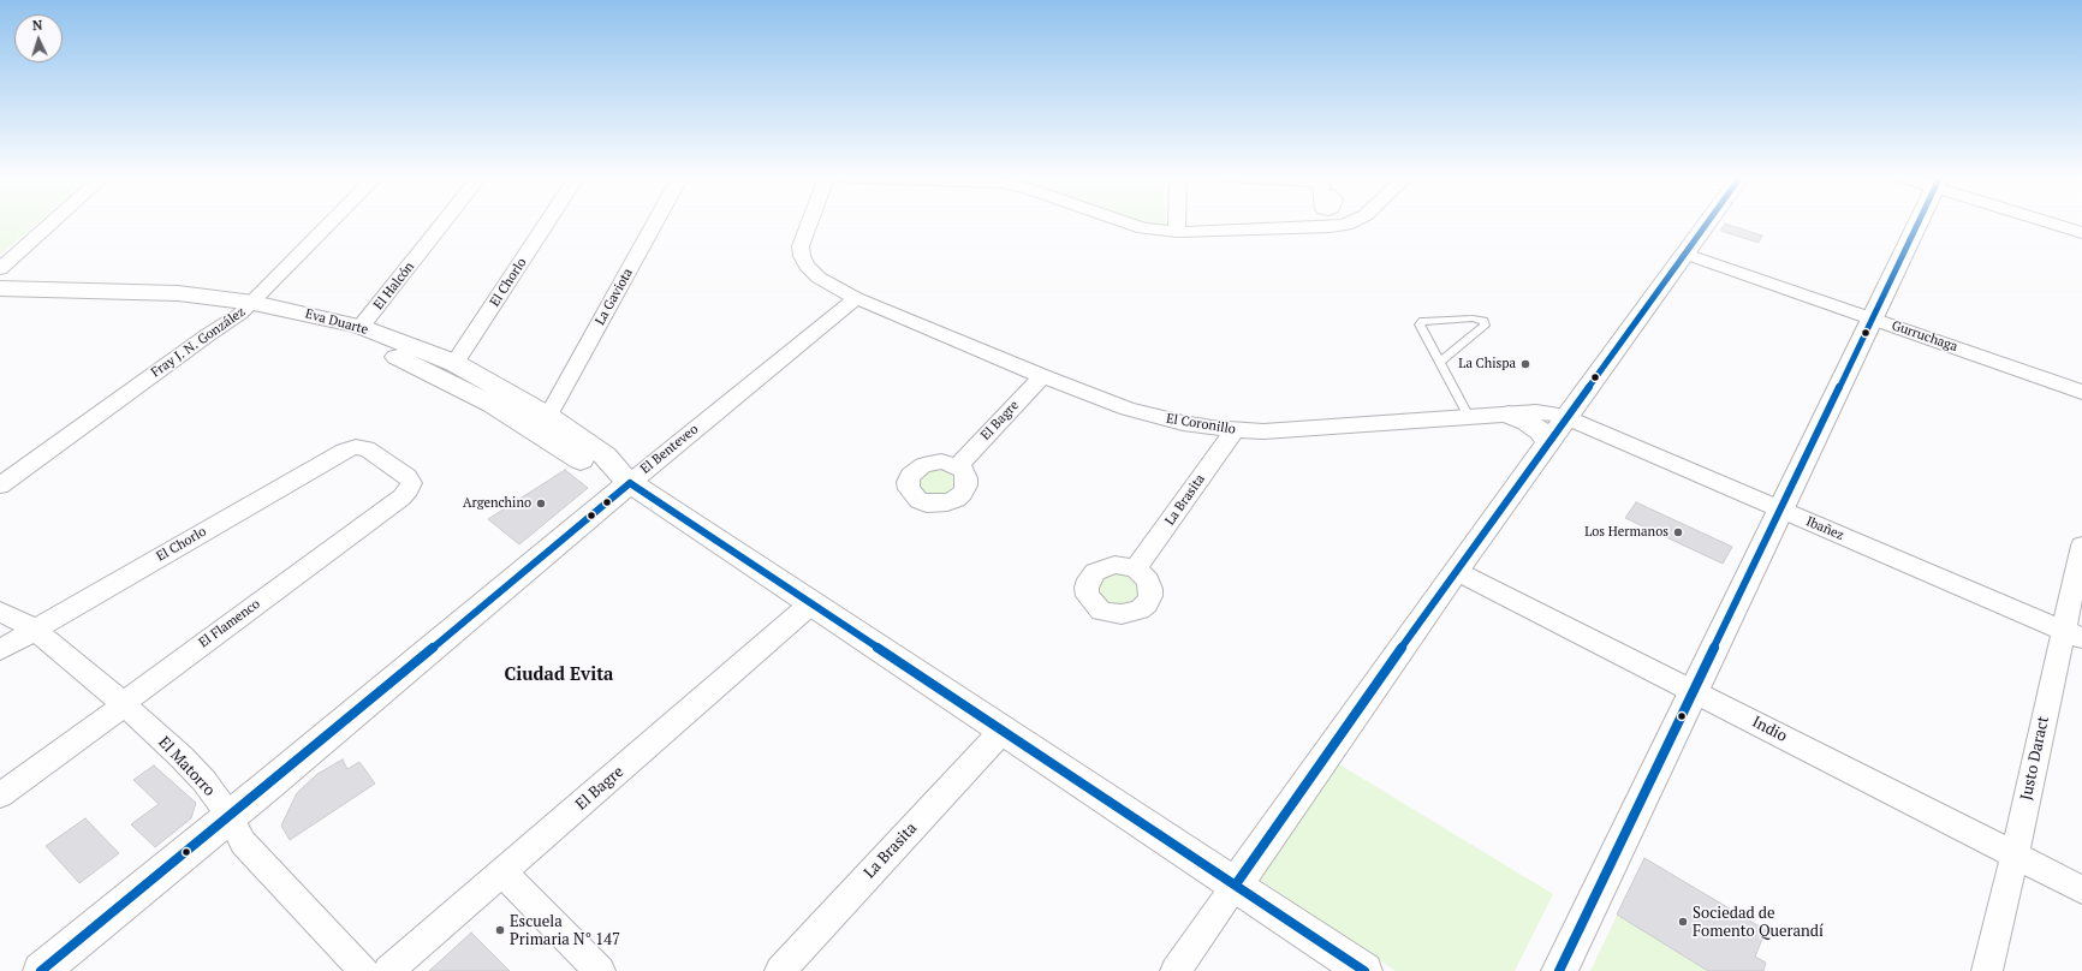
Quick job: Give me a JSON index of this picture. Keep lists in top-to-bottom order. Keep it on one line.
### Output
{"streets":{"street":["El Chorlo","El Halcón","La Gaviota","Eva Duarte","Gurruchaga","Fray J. N. González","El Bagre","El Coronillo","El Benteveo","La Brasita","Ibañez","El Flamenco","Indio","Justo Daract","El Matorro"]},"crossings":[["El Chorlo","Eva Duarte"],["El Chorlo","El Flamenco"],["El Chorlo","El Matorro"],["El Halcón","Eva Duarte"],["La Gaviota","Eva Duarte"],["Eva Duarte","Fray J. N. González"],["Eva Duarte","El Bagre"],["Eva Duarte","El Benteveo"],["Eva Duarte","La Brasita"],["El Bagre","El Coronillo"],["El Coronillo","El Benteveo"],["El Coronillo","La Brasita"],["El Coronillo","Ibañez"],["El Benteveo","El Matorro"],["Ibañez","Justo Daract"],["El Flamenco","El Matorro"],["Indio","Justo Daract"]],"districts":["Ciudad Evita"],"places":["La Chispa","Argenchino","Los Hermanos","Sociedad de Fomento Querandí","Escuela Primaria N° 147"],"north":"top"}
